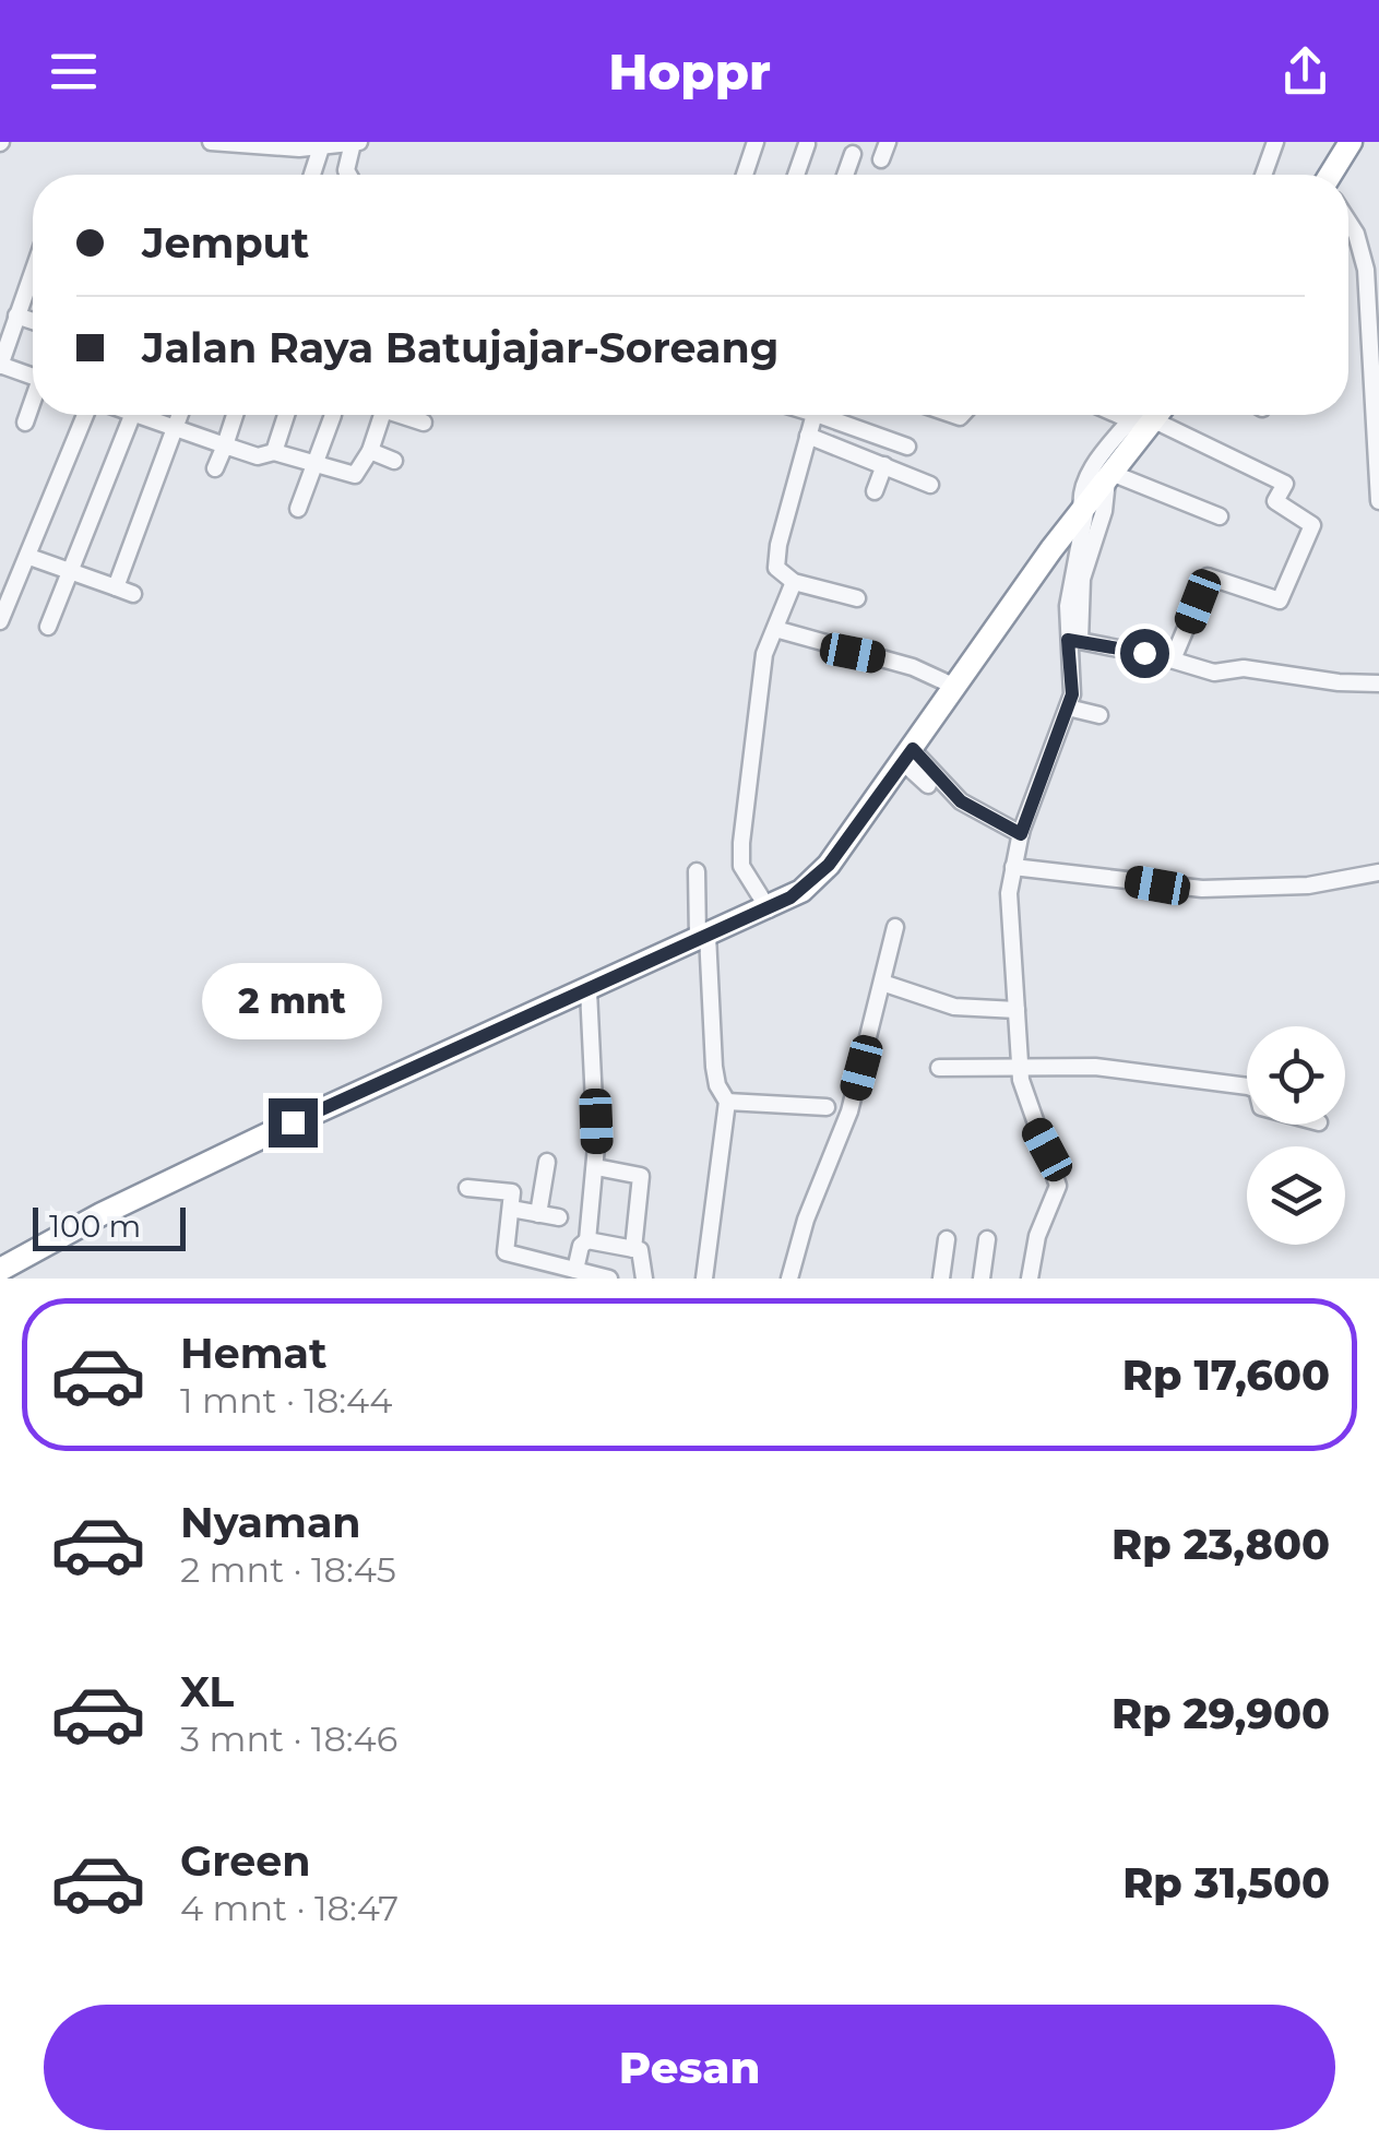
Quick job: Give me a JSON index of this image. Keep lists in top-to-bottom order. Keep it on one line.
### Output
{"scale_bar":"100 m","page":{"header":"Hoppr","banner":["Jemput","Jalan Raya Batujajar-Soreang"],"bubble":"2 mnt","scale":"100 m","list":[{"name":"Hemat","note":"1 mnt · 18:44","value":"Rp 17,600"},{"name":"Nyaman","note":"2 mnt · 18:45","value":"Rp 23,800"},{"name":"XL","note":"3 mnt · 18:46","value":"Rp 29,900"},{"name":"Green","note":"4 mnt · 18:47","value":"Rp 31,500"}],"buttons":"Pesan"}}
